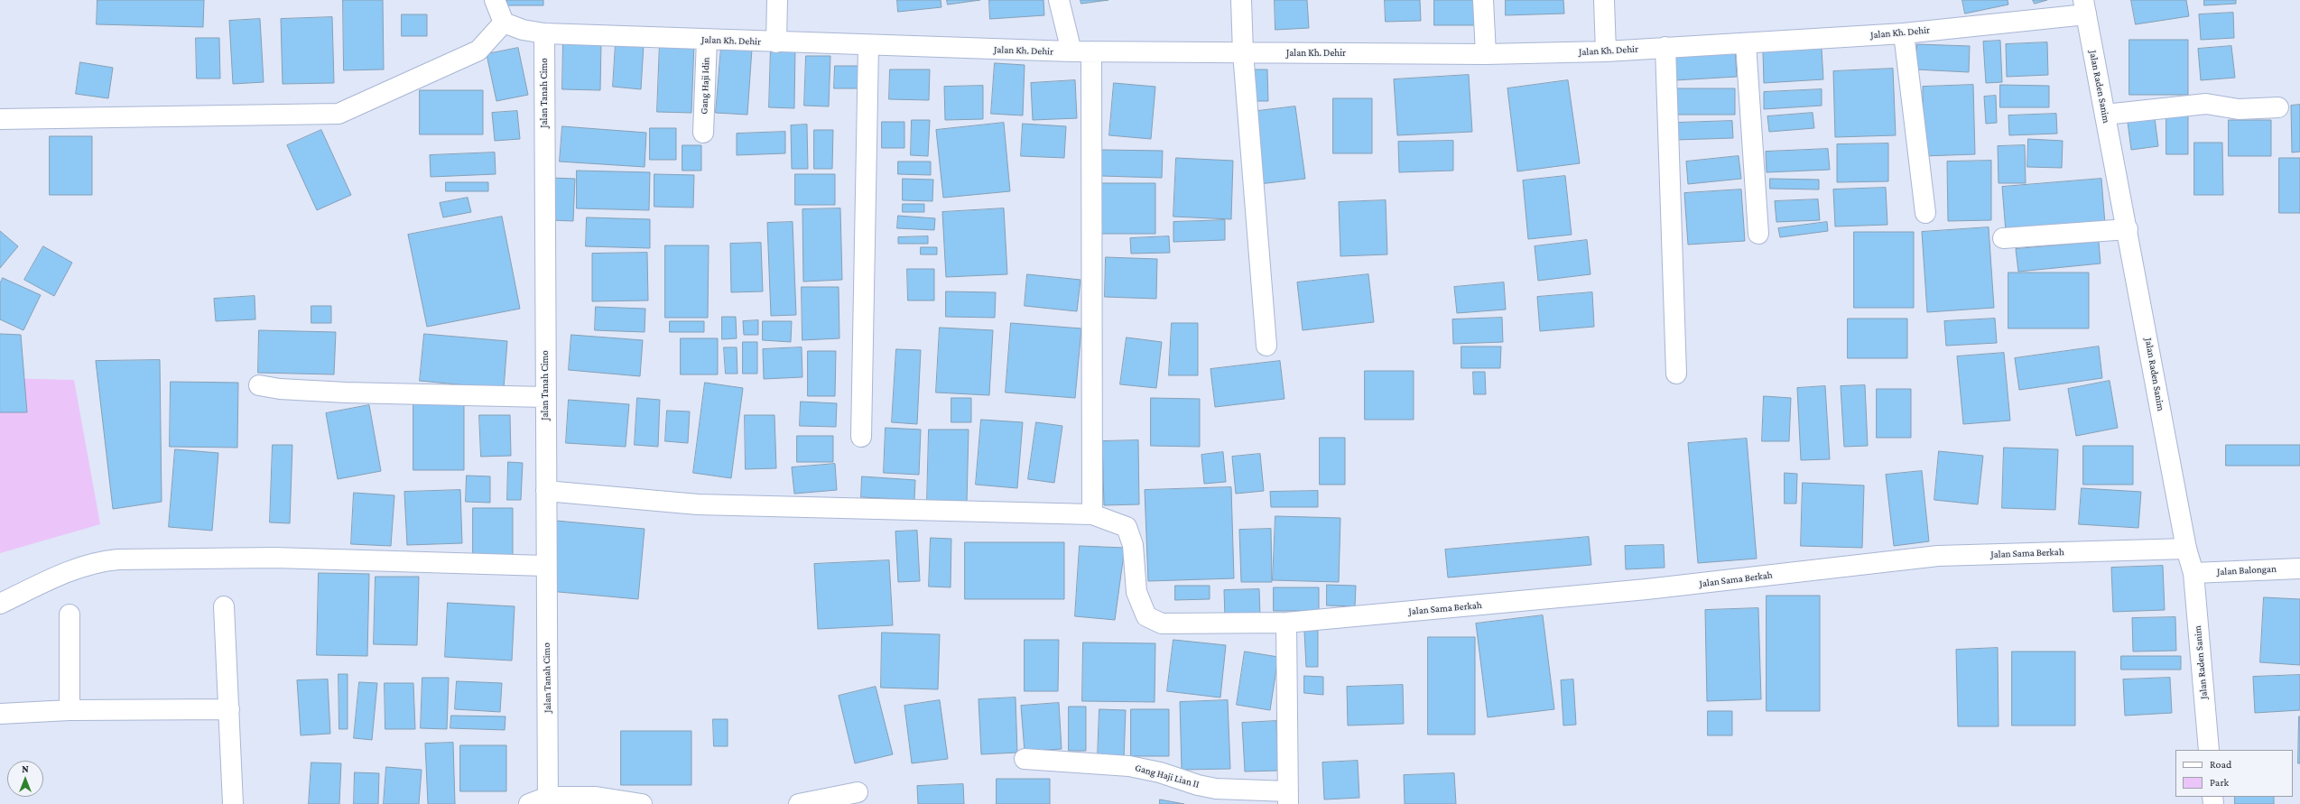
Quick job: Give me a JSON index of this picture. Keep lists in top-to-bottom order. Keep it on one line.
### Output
{"streets":{"street":["Jalan Kh. Dehir","Gang Haji Idin","Jalan Raden Sanim","Jalan Tanah Cimo","Jalan Sama Berkah","Jalan Balongan","Gang Haji Lian II"]},"crossings":[["Jalan Kh. Dehir","Gang Haji Idin"],["Jalan Kh. Dehir","Jalan Raden Sanim"],["Jalan Kh. Dehir","Jalan Tanah Cimo"],["Jalan Raden Sanim","Jalan Sama Berkah"],["Jalan Raden Sanim","Jalan Balongan"]],"legend":["Road","Park"],"north":"top"}
